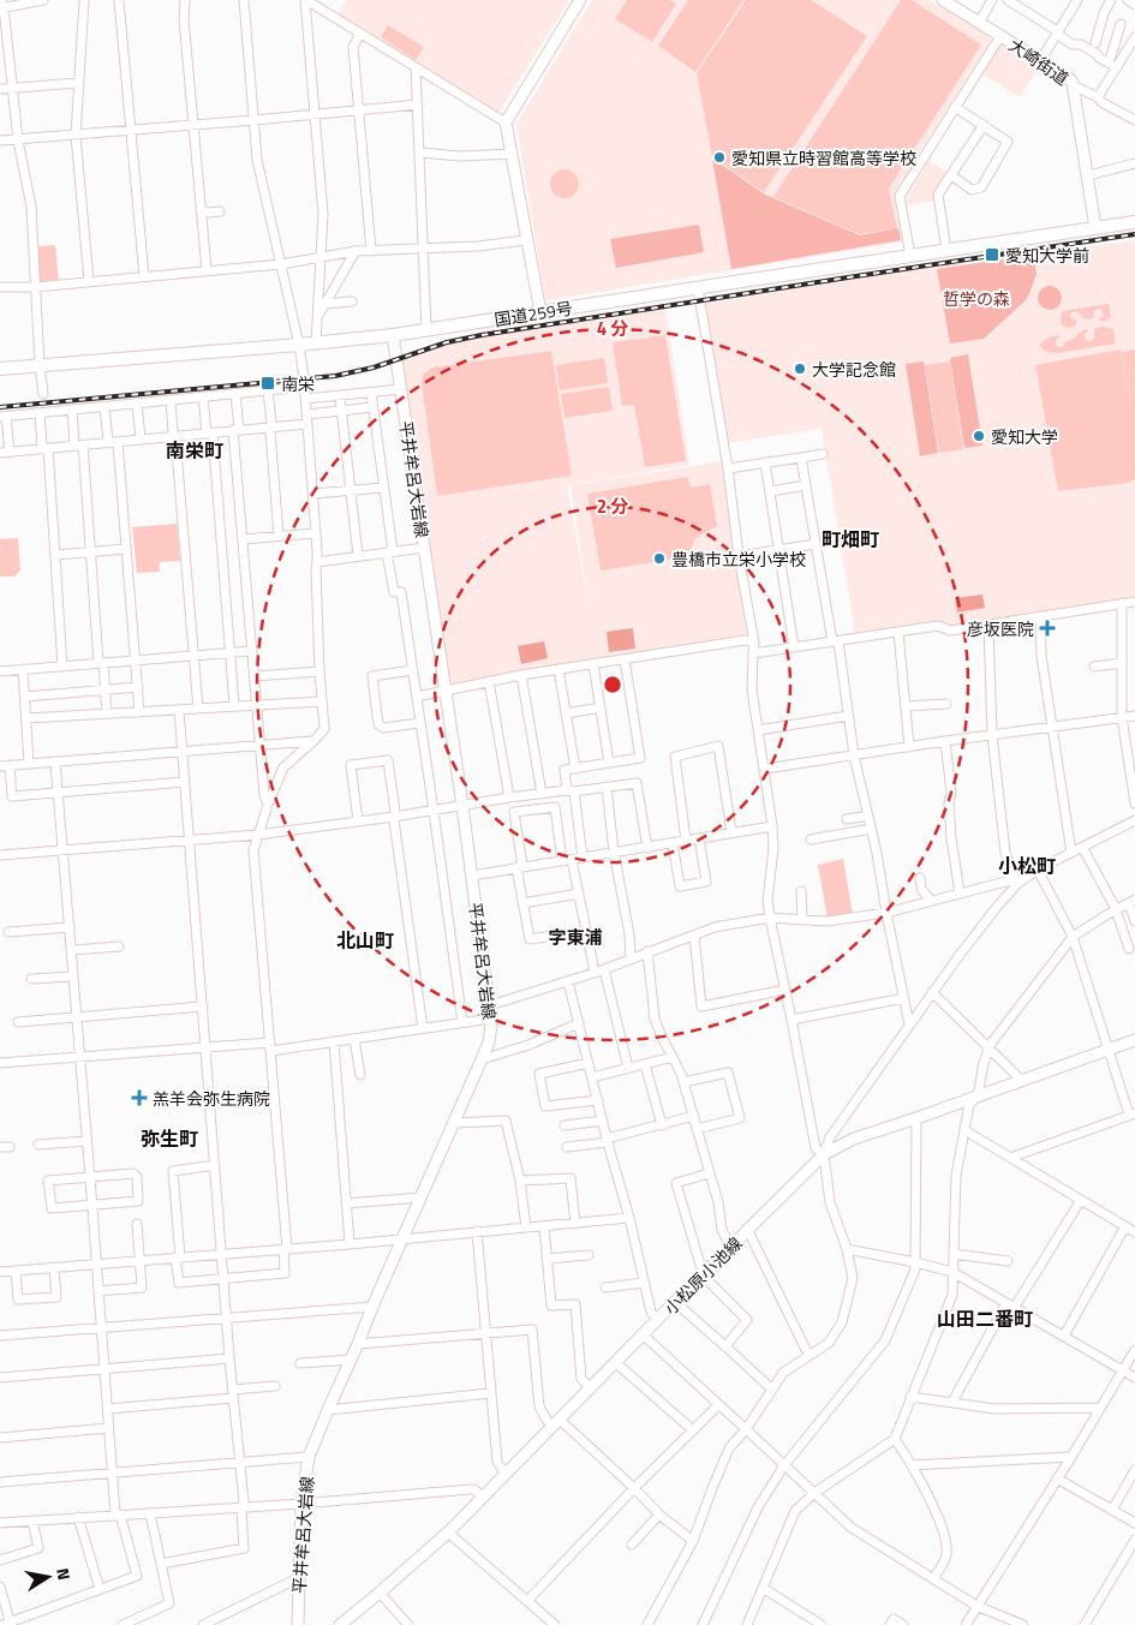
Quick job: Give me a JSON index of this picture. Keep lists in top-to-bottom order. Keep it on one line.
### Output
{"streets":{"highway":["国道259号"],"main road":["大崎街道","平井牟呂大岩線","小松原小池線"]},"crossings":[["大崎街道","国道259号"],["国道259号","平井牟呂大岩線"]],"districts":["南栄町","町畑町","小松町","字東浦","北山町","弥生町","山田二番町"],"parks":["哲学の森"],"places":{"other":["愛知県立時習館高等学校","大学記念館","愛知大学","豊橋市立栄小学校"],"transit":["愛知大学前","南栄"],"health":["彦坂医院","羔羊会弥生病院"]},"north":"right","rings":["4 分","2 分"]}
